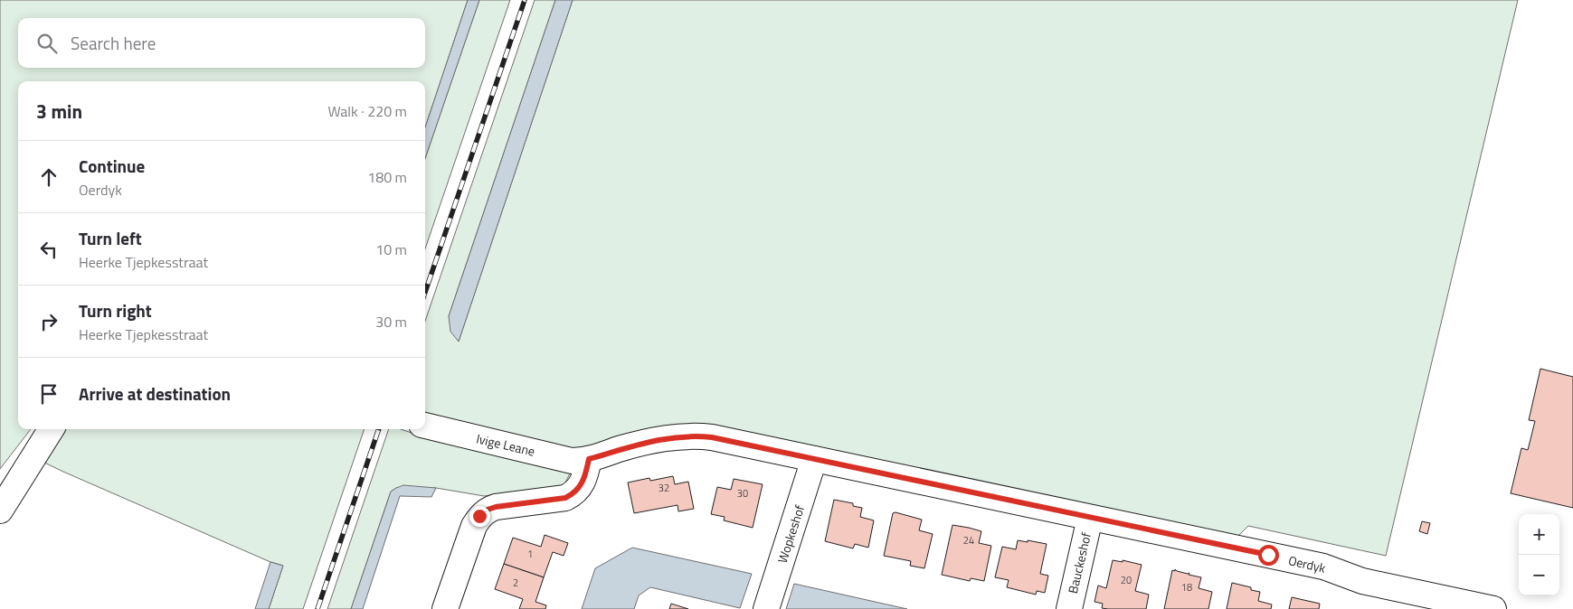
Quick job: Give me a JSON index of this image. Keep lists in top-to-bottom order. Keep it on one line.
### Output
{"streets":{"street":["Ivige Leane","Wopkeshof","Bauckeshof","Oerdyk"]},"crossings":[["Ivige Leane","Oerdyk"],["Wopkeshof","Oerdyk"],["Bauckeshof","Oerdyk"]],"house_numbers":["32","30","24","1","20","2","18"],"page":{"search":"Search here","heading":["3 min","Walk · 220 m"],"list":[["Continue","Oerdyk","180 m"],["Turn left","Heerke Tjepkesstraat","10 m"],["Turn right","Heerke Tjepkesstraat","30 m"],"Arrive at destination"],"map_buttons":["+","−"]}}
